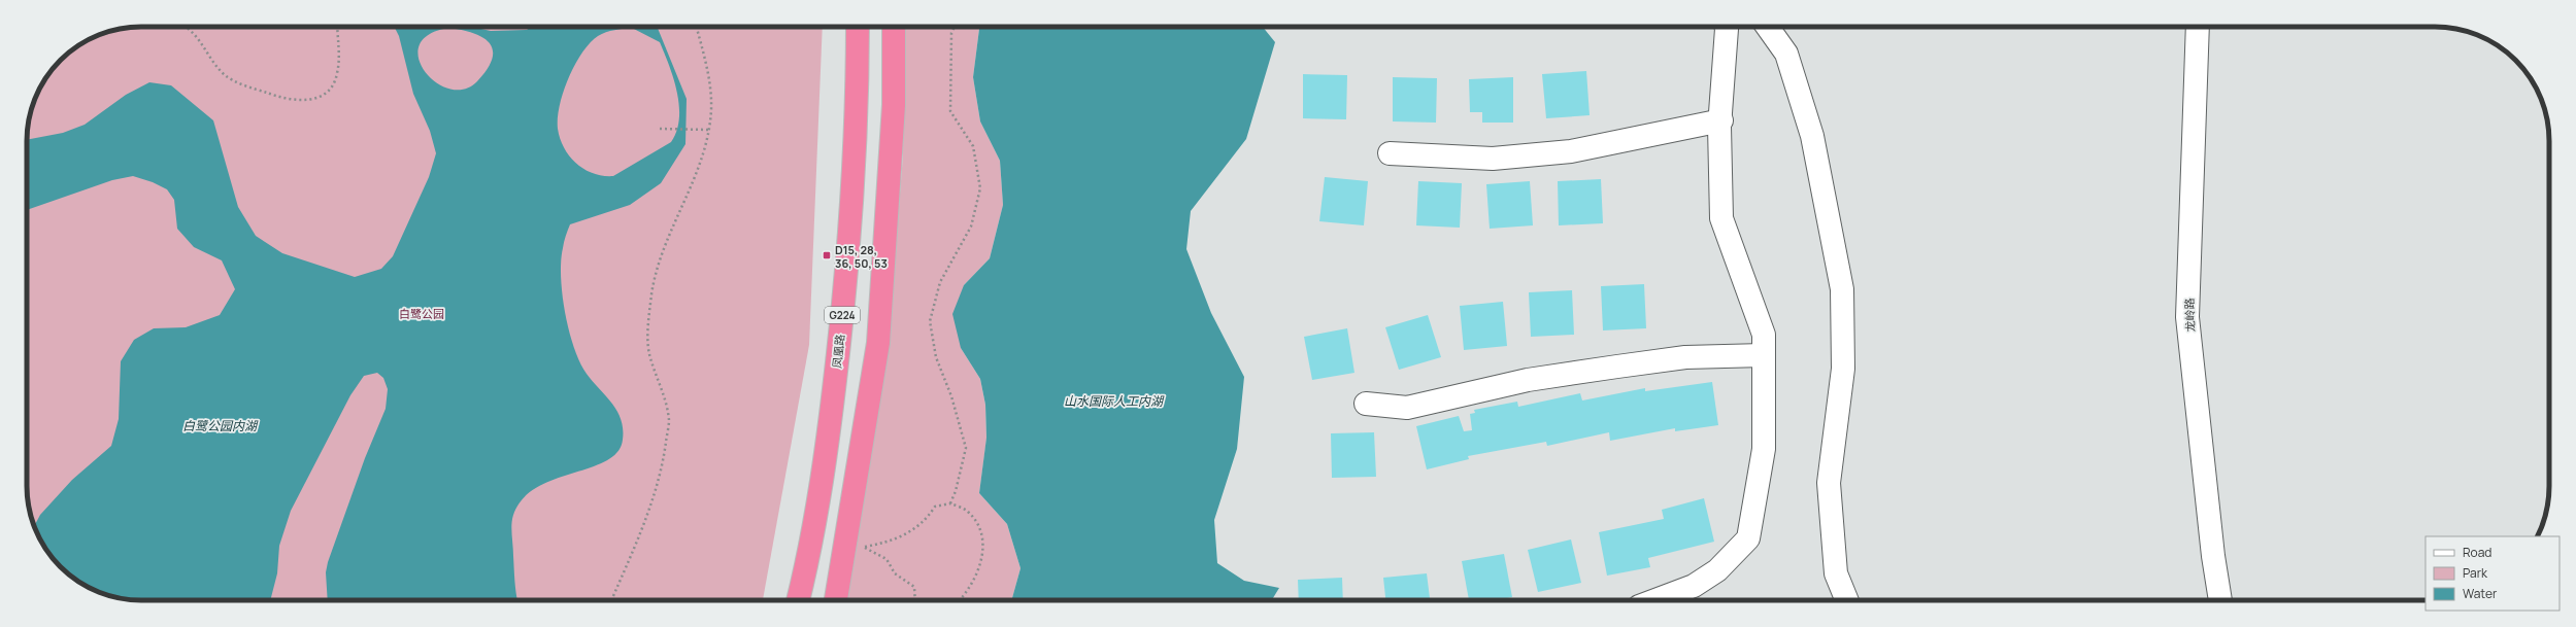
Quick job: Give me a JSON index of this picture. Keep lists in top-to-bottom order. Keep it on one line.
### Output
{"streets":{"highway":["G224","凤凰路"],"street":["龙岭路"]},"water":["山水国际人工内湖","白鹭公园内湖"],"parks":["白鹭公园"],"places":{"transit":["D15, 28, 36, 50, 53"]},"legend":["Road","Park","Water"]}
